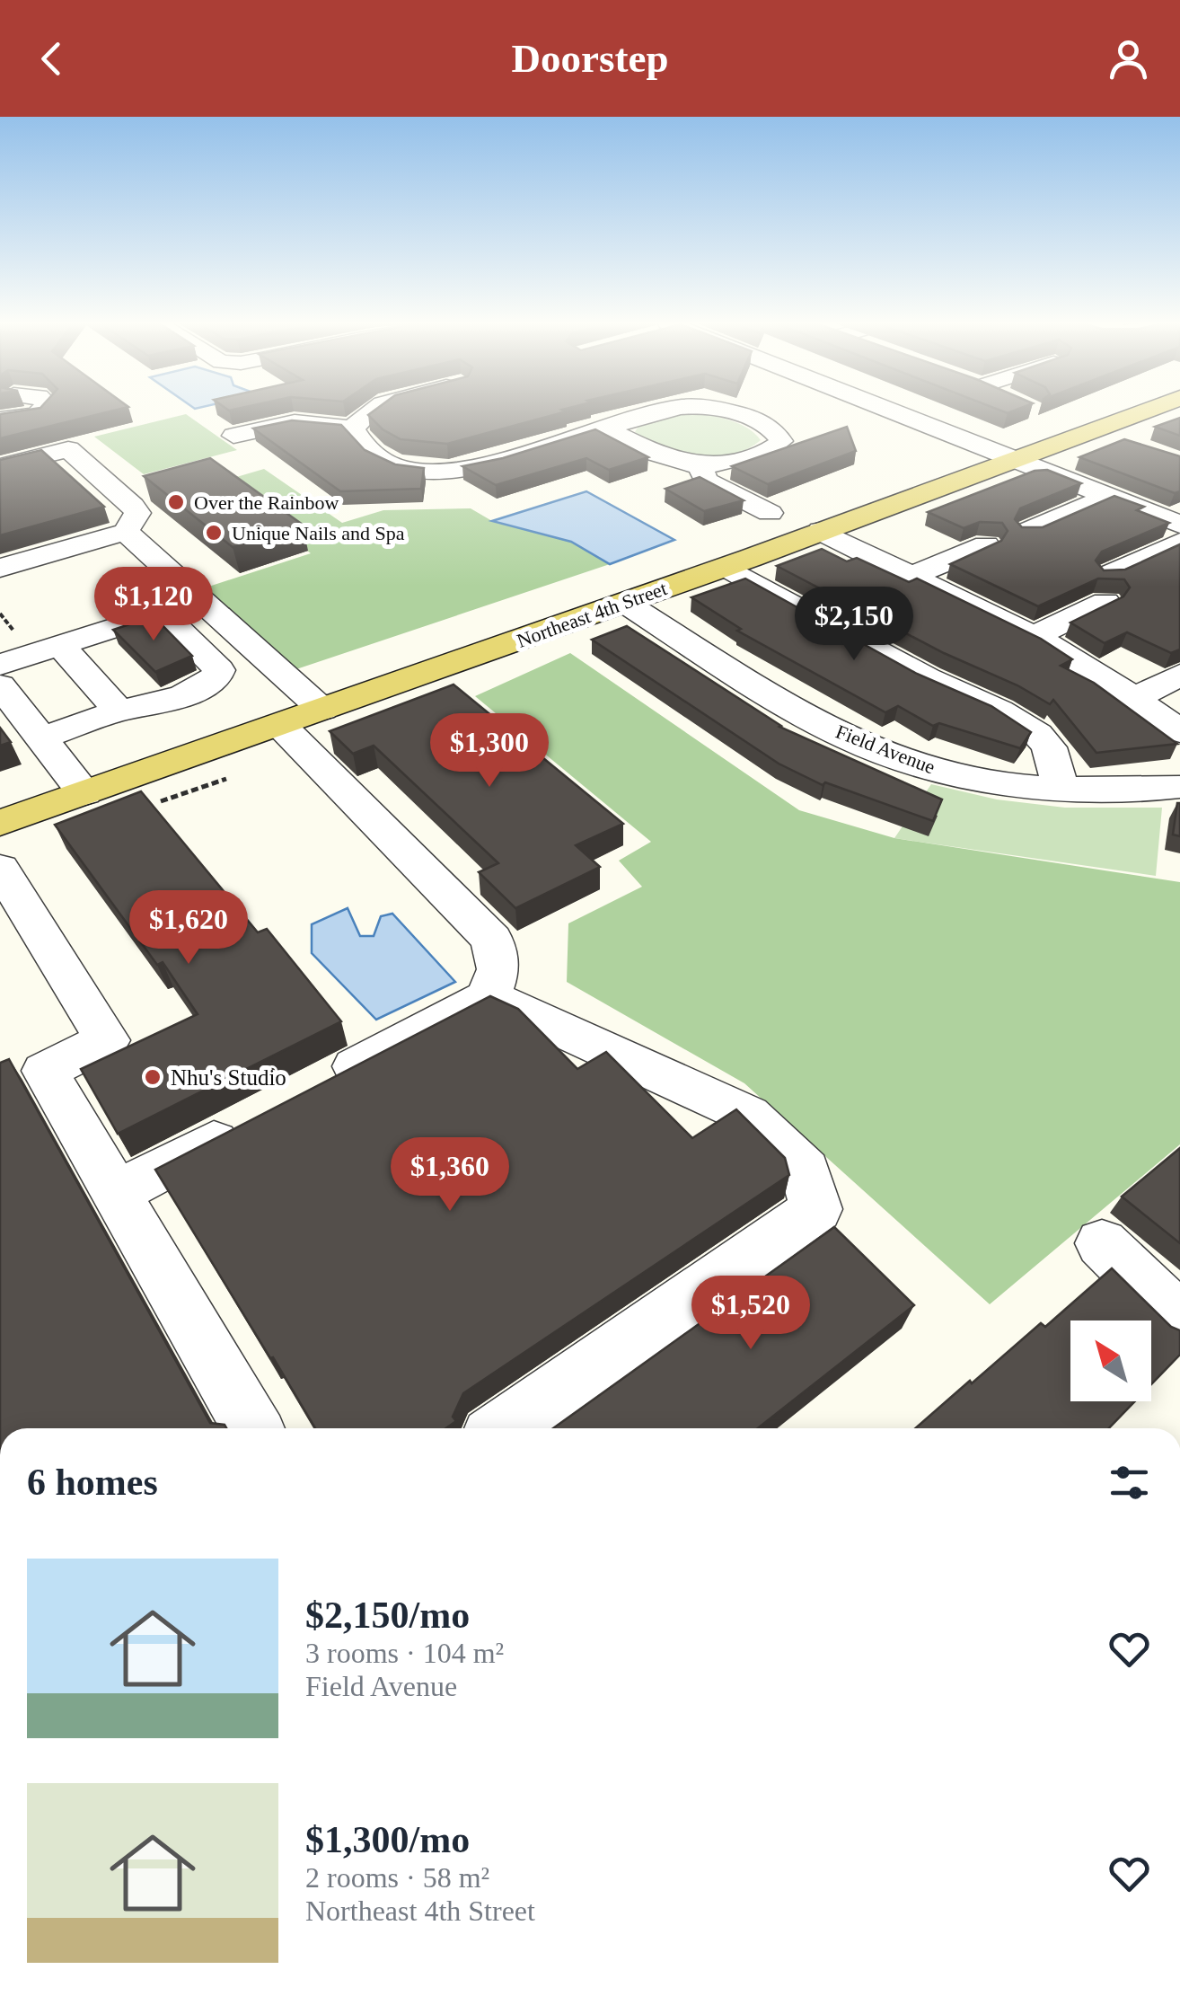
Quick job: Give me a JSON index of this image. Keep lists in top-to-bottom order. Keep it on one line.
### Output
{"streets":{"main road":["Northeast 4th Street"],"street":["Field Avenue"]},"crossings":[["Northeast 4th Street","Field Avenue"]],"places":["Over the Rainbow","Unique Nails and Spa","Nhu's Studio"],"north":"top left","page":{"header":"Doorstep","price":["$1,120","$2,150","$1,300","$1,620","$1,360","$1,520"],"heading":"6 homes","list":[{"name":"$2,150/mo","note":"3 rooms · 104 m² · Field Avenue"},{"name":"$1,300/mo","note":"2 rooms · 58 m² · Northeast 4th Street"}]}}
